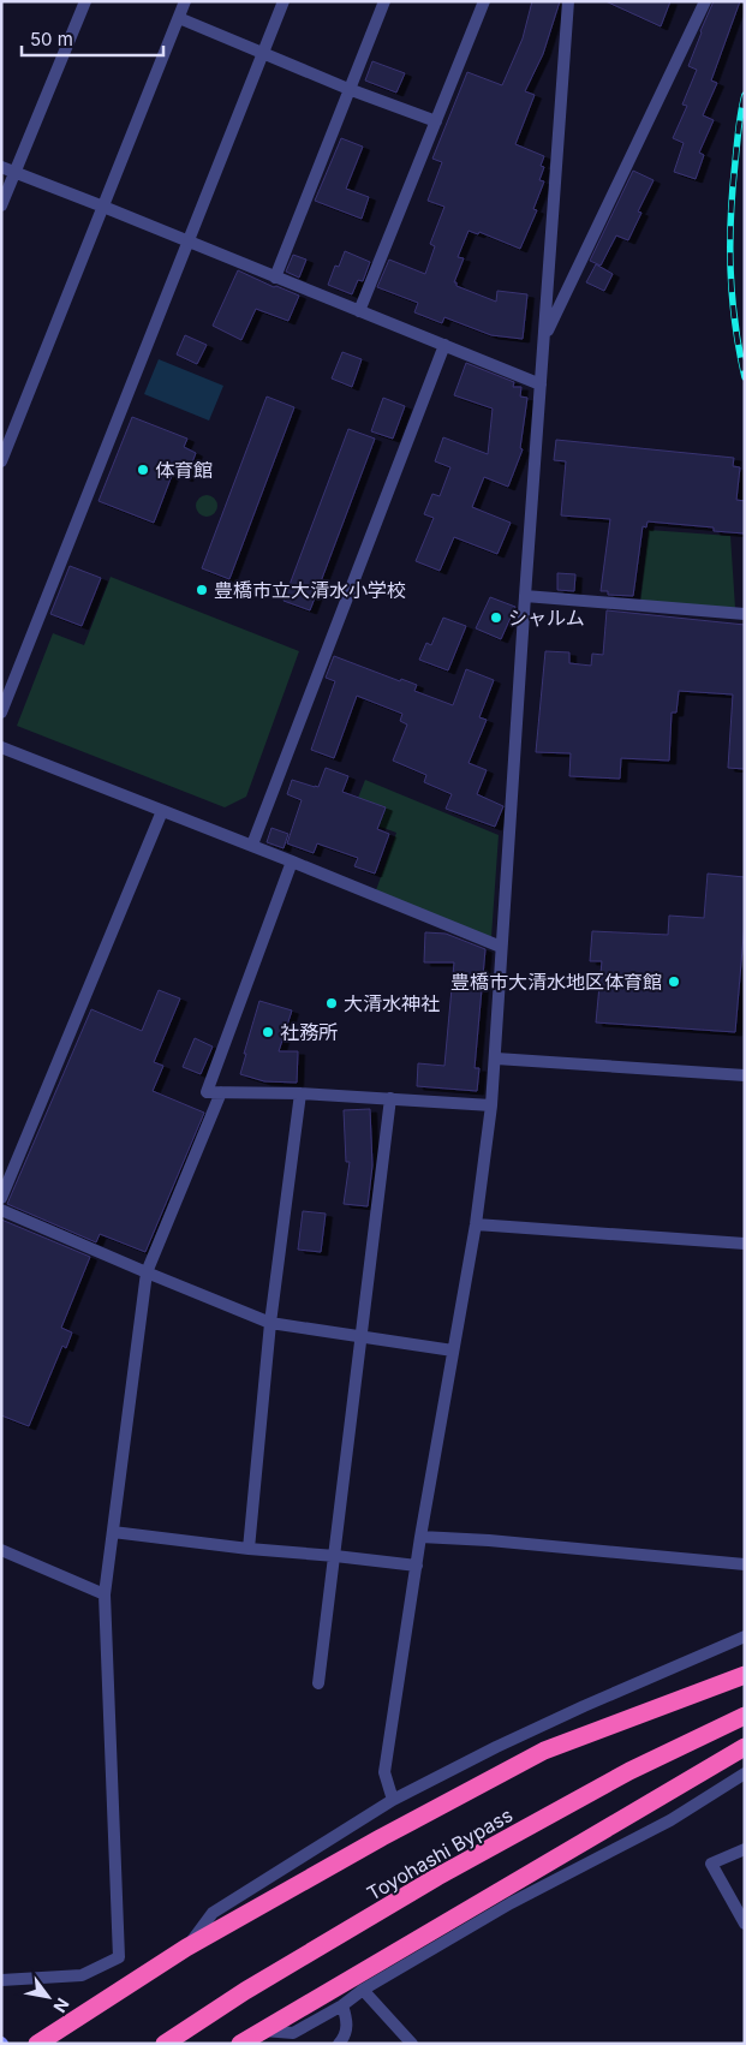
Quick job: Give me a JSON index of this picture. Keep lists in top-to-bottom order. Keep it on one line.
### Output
{"streets":{"highway":["Toyohashi Bypass"]},"places":["体育館","豊橋市立大清水小学校","シャルム","豊橋市大清水地区体育館","大清水神社","社務所"],"scale_bar":"50 m","north":"bottom right"}
